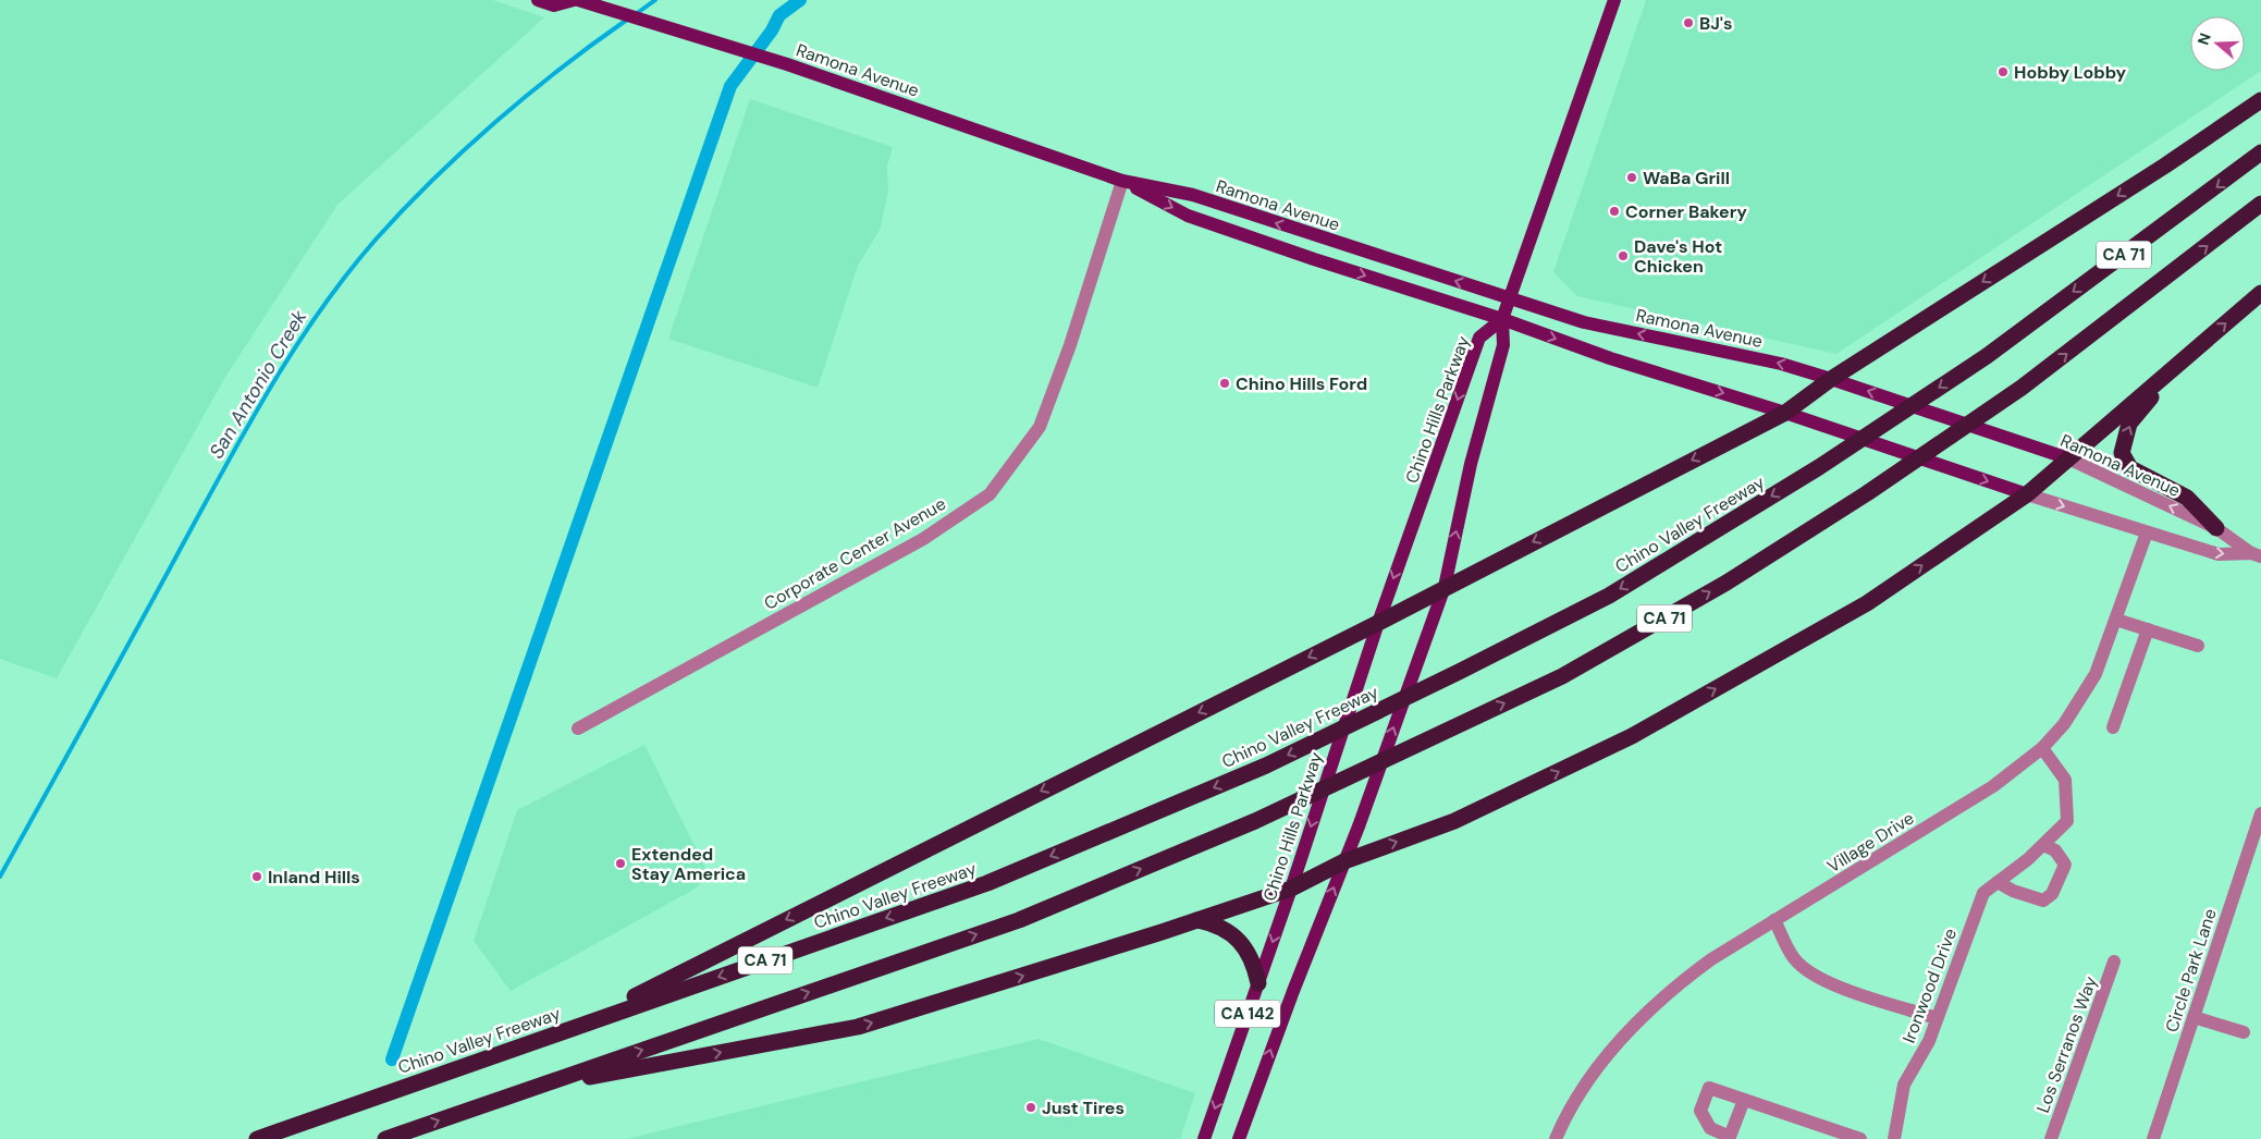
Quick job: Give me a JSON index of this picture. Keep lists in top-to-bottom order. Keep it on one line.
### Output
{"streets":{"highway":["CA 71","Chino Valley Freeway"],"main road":["Ramona Avenue","Chino Hills Parkway","CA 142"],"street":["Corporate Center Avenue","Village Drive","Circle Park Lane","Ironwood Drive","Los Serranos Way"]},"crossings":[["Ramona Avenue","Chino Hills Parkway"],["Ramona Avenue","Corporate Center Avenue"],["Ramona Avenue","Village Drive"],["Village Drive","Ironwood Drive"]],"water":["San Antonio Creek"],"places":["BJ's","Hobby Lobby","WaBa Grill","Corner Bakery","Dave's Hot Chicken","Chino Hills Ford","Extended Stay America","Inland Hills","Just Tires"],"north":"left"}
